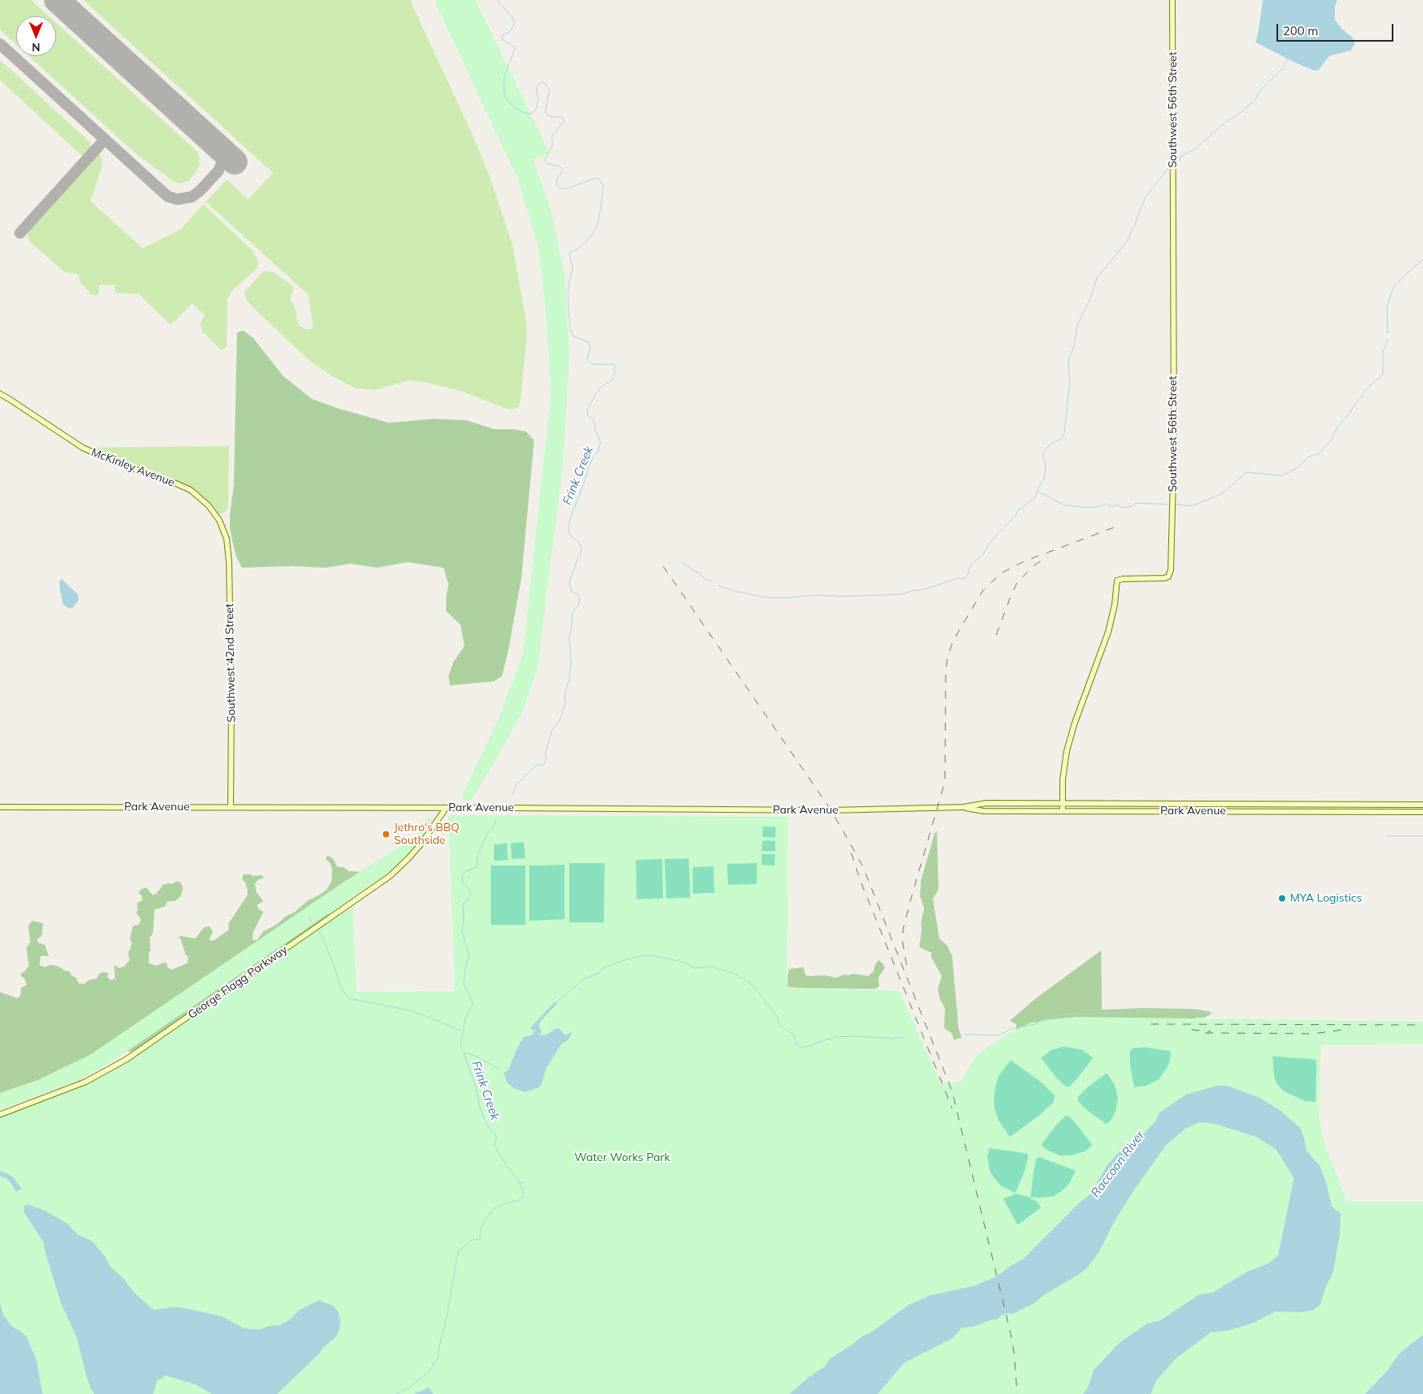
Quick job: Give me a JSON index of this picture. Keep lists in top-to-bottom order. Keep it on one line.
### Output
{"streets":{"main road":["Southwest 56th Street","McKinley Avenue","Southwest 42nd Street","Park Avenue","George Flagg Parkway"]},"crossings":[["Southwest 56th Street","Park Avenue"],["McKinley Avenue","Southwest 42nd Street"],["Southwest 42nd Street","Park Avenue"],["Park Avenue","George Flagg Parkway"]],"water":["Frink Creek","Raccoon River"],"parks":["Water Works Park"],"places":["Jethro's BBQ Southside","MYA Logistics"],"scale_bar":"200 m","north":"bottom"}
